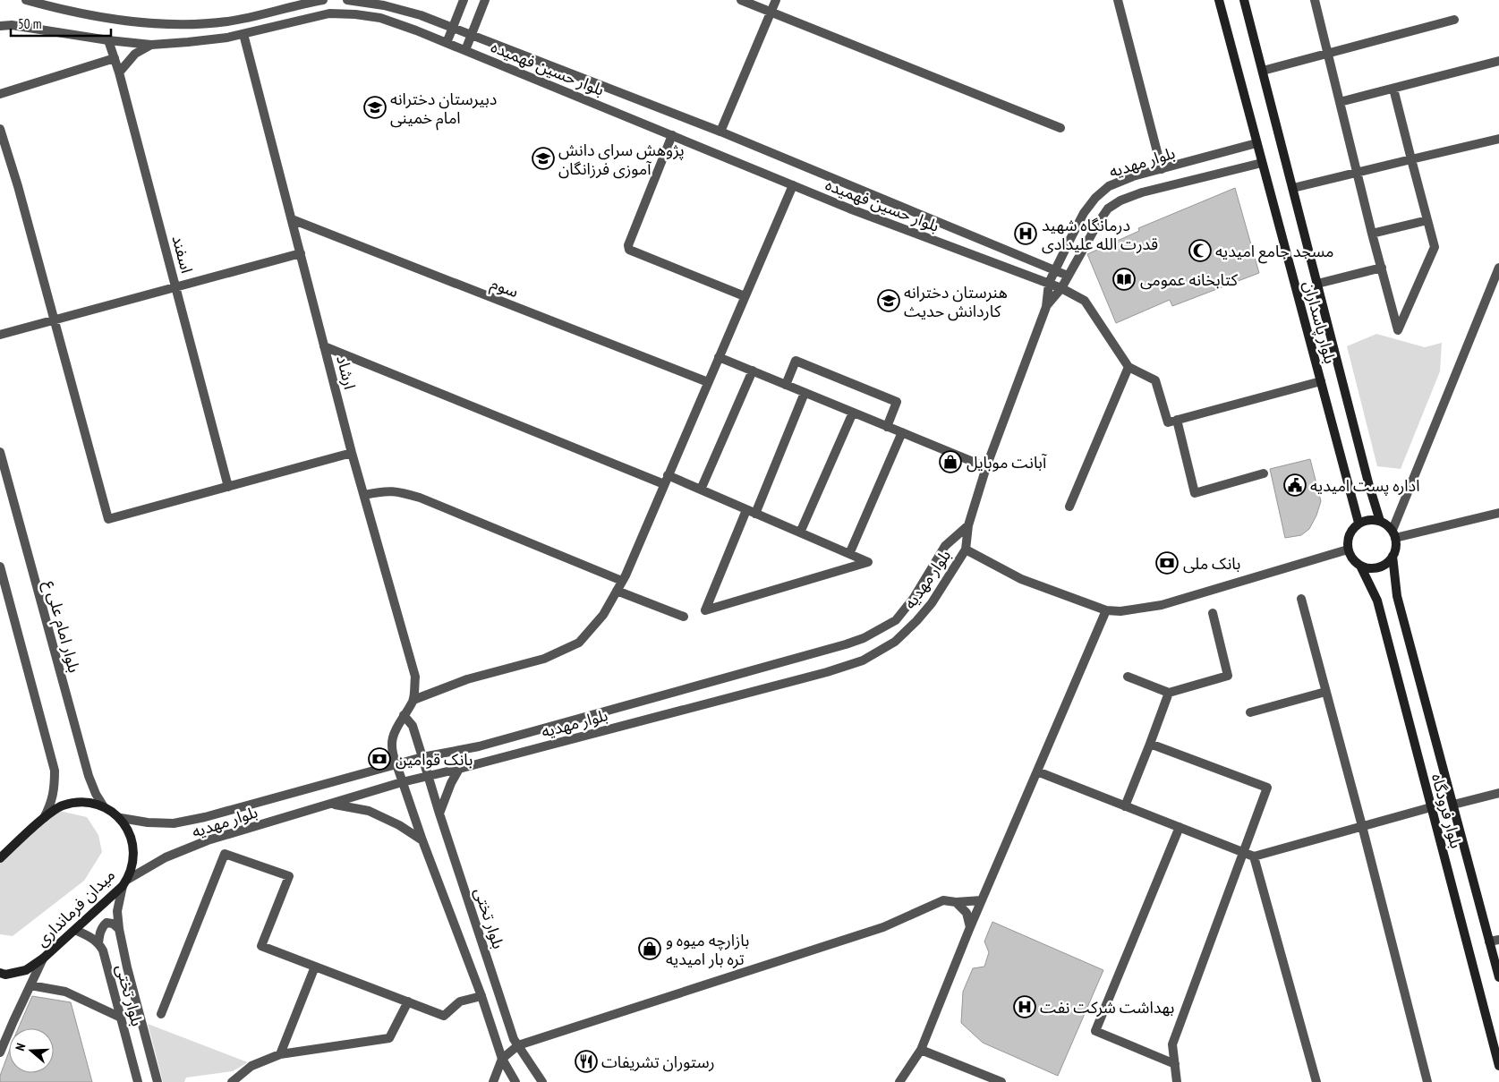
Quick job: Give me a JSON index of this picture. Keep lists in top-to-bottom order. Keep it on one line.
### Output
{"streets":{"main road":["بلوار پاسداران","بلوار فرودگاه","میدان فرمانداری"],"street":["بلوار حسین فهمیده","بلوار مهدیه","اسفند","سوم","ارشاد","بلوار امام علی ع","بلوار تختی"]},"crossings":[["بلوار حسین فهمیده","بلوار مهدیه"],["بلوار حسین فهمیده","اسفند"],["بلوار حسین فهمیده","ارشاد"],["بلوار مهدیه","بلوار پاسداران"],["بلوار مهدیه","ارشاد"],["بلوار مهدیه","میدان فرمانداری"],["بلوار مهدیه","بلوار تختی"],["سوم","ارشاد"],["بلوار پاسداران","بلوار فرودگاه"],["بلوار امام علی ع","میدان فرمانداری"],["میدان فرمانداری","بلوار تختی"]],"places":{"school or university":["دبیرستان دخترانه امام خمینی","پژوهش سرای دانش آموزی فرزانگان","هنرستان دخترانه کاردانش حدیث"],"hospital":["درمانگاه شهید قدرت الله علیدادی","بهداشت شرکت نفت"],"mosque":["مسجد جامع امیدیه"],"library":["کتابخانه عمومی"],"shop":["آبانت موبایل","بازارچه میوه و تره بار امیدیه"],"public building":["اداره پست امیدیه"],"bank":["بانک ملی","بانک قوامین"],"restaurant":["رستوران تشریفات"]},"scale_bar":"50 m","north":"left"}
